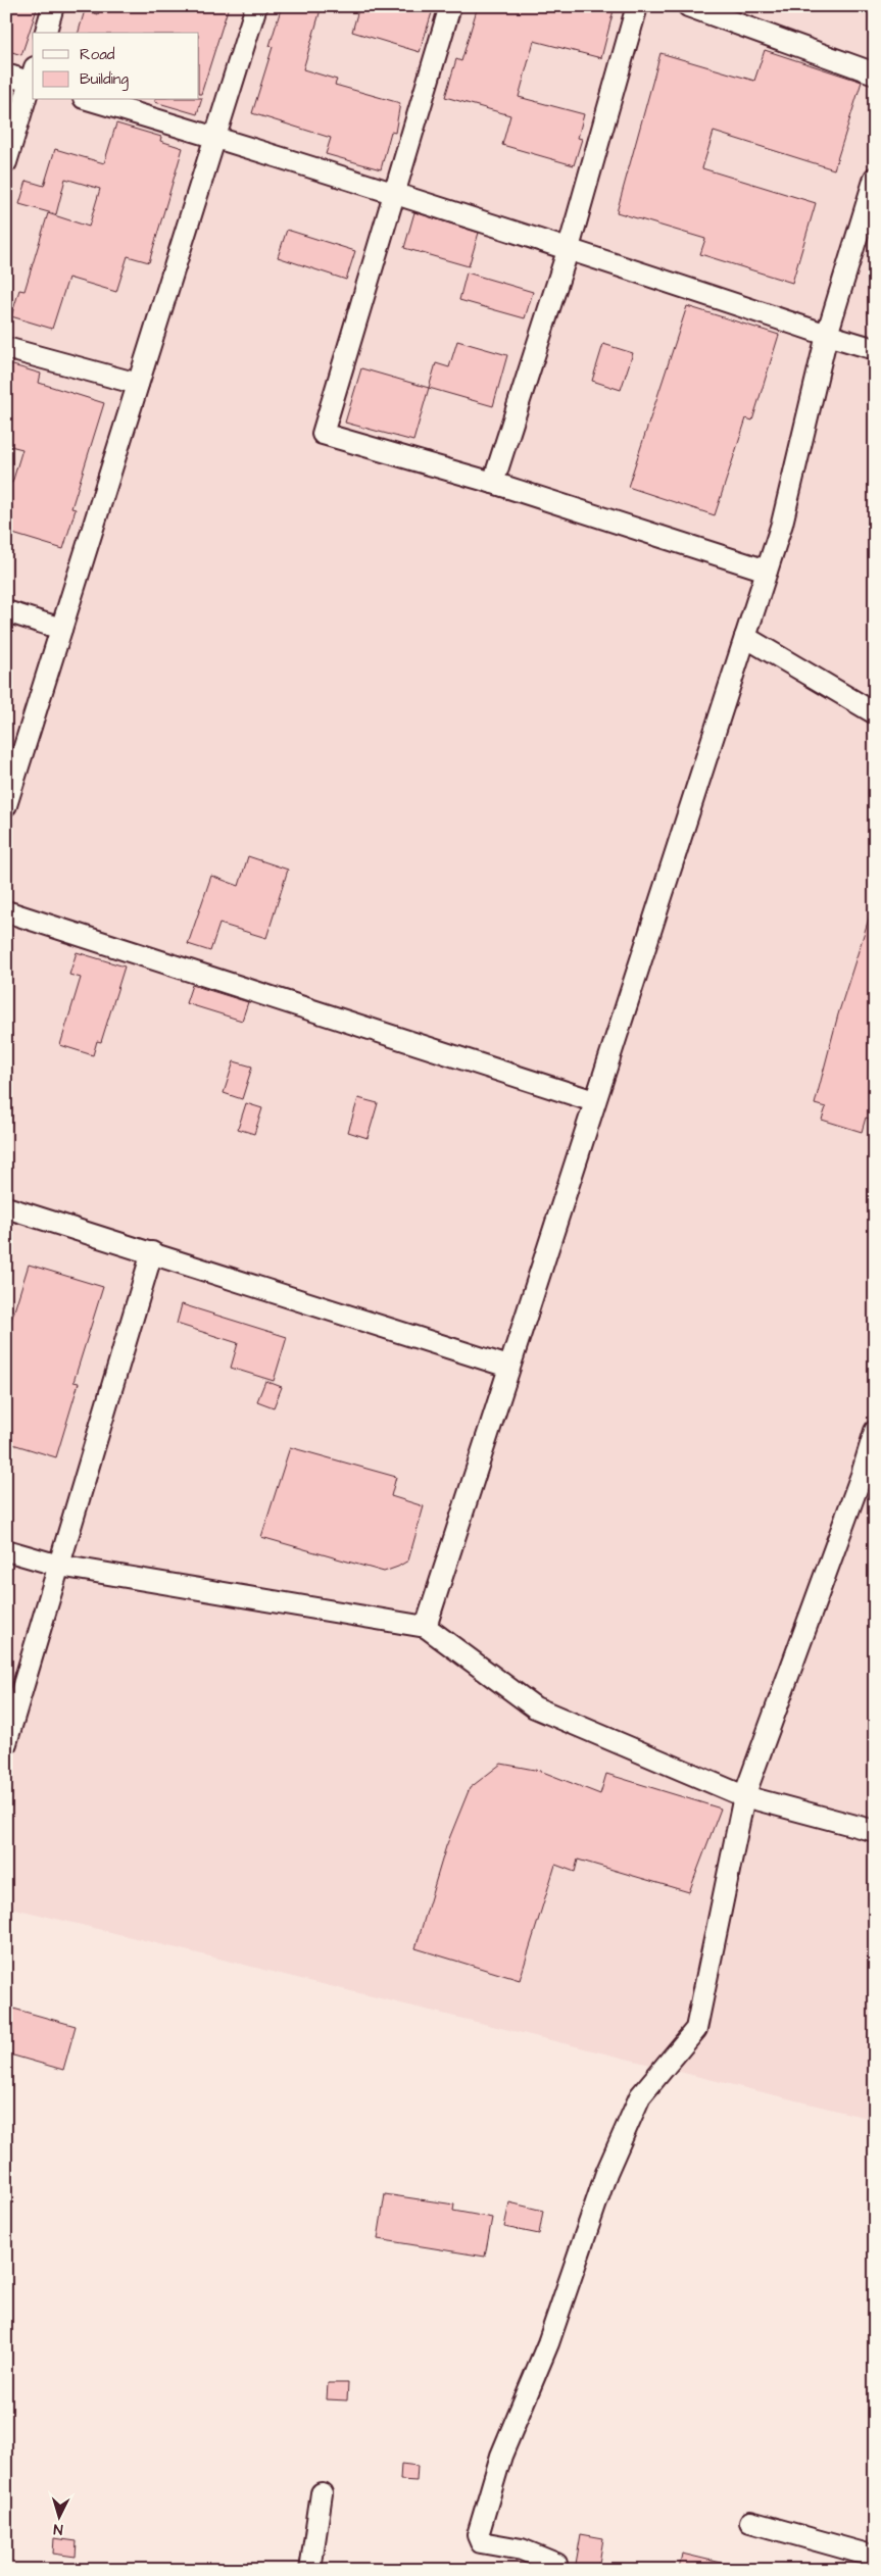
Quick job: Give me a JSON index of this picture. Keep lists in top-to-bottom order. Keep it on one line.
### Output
{"legend":["Road","Building"],"north":"bottom"}
